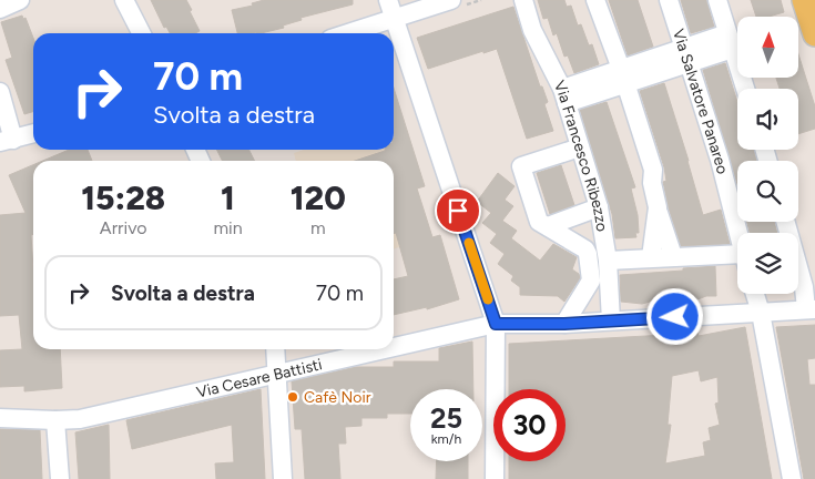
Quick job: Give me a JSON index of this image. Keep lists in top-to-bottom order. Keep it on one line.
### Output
{"streets":{"street":["Via Salvatore Panareo","Via Francesco Ribezzo","Via Cesare Battisti"]},"crossings":[["Via Francesco Ribezzo","Via Cesare Battisti"]],"places":["Cafè Noir"],"north":"top","page":{"turn":["70 m","Svolta a destra"],"eta":["15:28","Arrivo","1","min","120","m"],"list":[{"name":"Svolta a destra","value":"70 m"}],"speed":"25 km/h","limit":"30"}}
